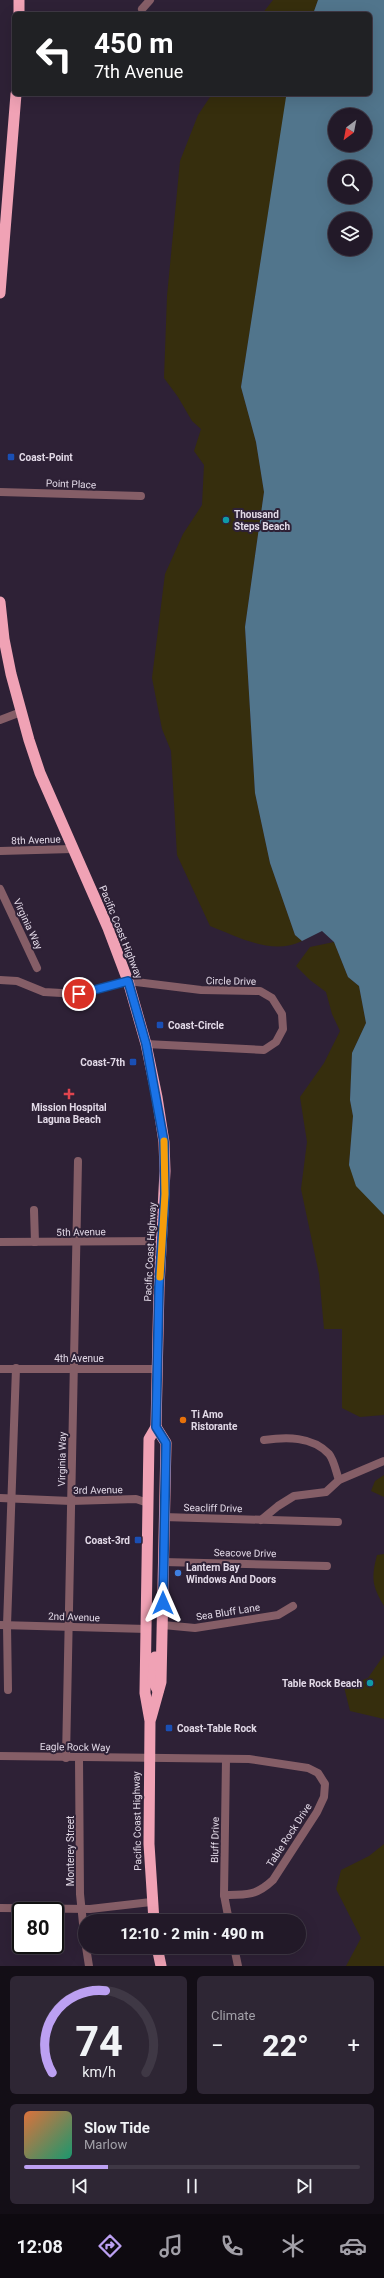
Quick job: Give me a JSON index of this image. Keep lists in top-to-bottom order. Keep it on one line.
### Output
{"streets":{"highway":["Pacific Coast Highway"],"street":["Point Place","8th Avenue","Virginia Way","Circle Drive","5th Avenue","4th Avenue","3rd Avenue","Seacliff Drive","Seacove Drive","Sea Bluff Lane","2nd Avenue","Eagle Rock Way","Table Rock Drive","Bluff Drive","Monterey Street"]},"crossings":[["8th Avenue","Pacific Coast Highway"],["Virginia Way","5th Avenue"],["Virginia Way","4th Avenue"],["Virginia Way","3rd Avenue"],["Virginia Way","2nd Avenue"],["Virginia Way","Eagle Rock Way"],["Pacific Coast Highway","Circle Drive"],["Pacific Coast Highway","5th Avenue"],["Pacific Coast Highway","4th Avenue"],["Pacific Coast Highway","3rd Avenue"],["Pacific Coast Highway","Seacliff Drive"],["Pacific Coast Highway","Seacove Drive"],["Pacific Coast Highway","Sea Bluff Lane"],["Pacific Coast Highway","2nd Avenue"],["Pacific Coast Highway","Eagle Rock Way"],["Eagle Rock Way","Table Rock Drive"],["Eagle Rock Way","Bluff Drive"],["Eagle Rock Way","Monterey Street"],["Table Rock Drive","Bluff Drive"]],"places":{"transit":["Coast-Point","Coast-Circle","Coast-7th","Coast-3rd","Coast-Table Rock"],"other":["Thousand Steps Beach","Ti Amo Ristorante","Lantern Bay Windows And Doors","Table Rock Beach"],"health":["Mission Hospital Laguna Beach"]},"north":"bottom left","page":{"turn":["450 m","7th Avenue"],"limit":"80","trip":"12:10 · 2 min · 490 m","tile":"Climate","heat":["−","22°","+"],"song":["Slow Tide","Marlow"],"tabs":"12:08","gauge":["74","km/h"]}}
